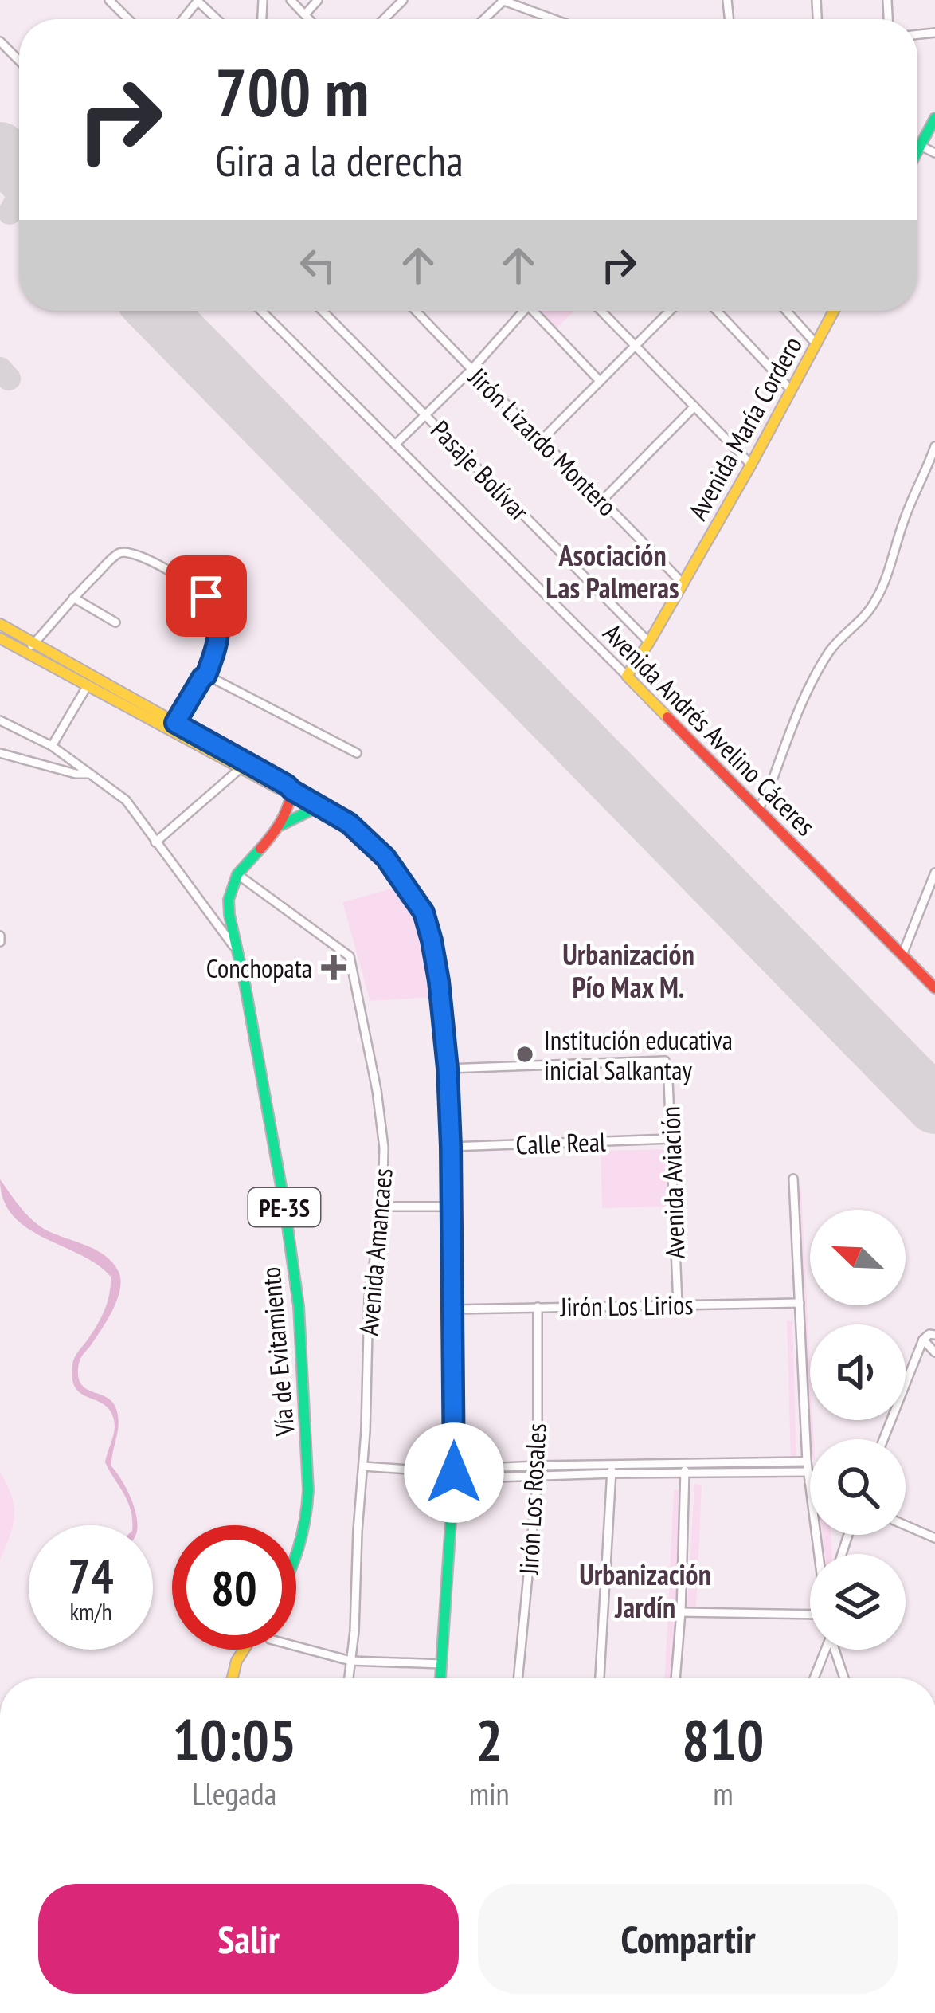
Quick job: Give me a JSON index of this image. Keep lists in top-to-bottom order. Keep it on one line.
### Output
{"streets":{"main road":["Avenida María Cordero","Avenida Andrés Avelino Cáceres","PE-3S","Vía de Evitamiento"],"street":["Jirón Lizardo Montero","Pasaje Bolívar","Calle Real","Avenida Aviación","Avenida Amancaes","Jirón Los Lirios","Jirón Los Rosales"]},"crossings":[["Avenida María Cordero","Jirón Lizardo Montero"],["Avenida María Cordero","Pasaje Bolívar"],["Avenida María Cordero","Avenida Andrés Avelino Cáceres"],["Calle Real","Avenida Aviación"],["Avenida Aviación","Jirón Los Lirios"],["Avenida Amancaes","Vía de Evitamiento"],["Jirón Los Lirios","Jirón Los Rosales"]],"districts":["Asociación Las Palmeras","Urbanización Pío Max M.","Urbanización Jardín"],"places":{"health":["Conchopata"],"other":["Institución educativa inicial Salkantay"]},"north":"top left","page":{"turn":["700 m","Gira a la derecha"],"speed":"74 km/h","limit":"80","eta":["10:05","Llegada","2","min","810","m"],"buttons":["Salir","Compartir"]}}
